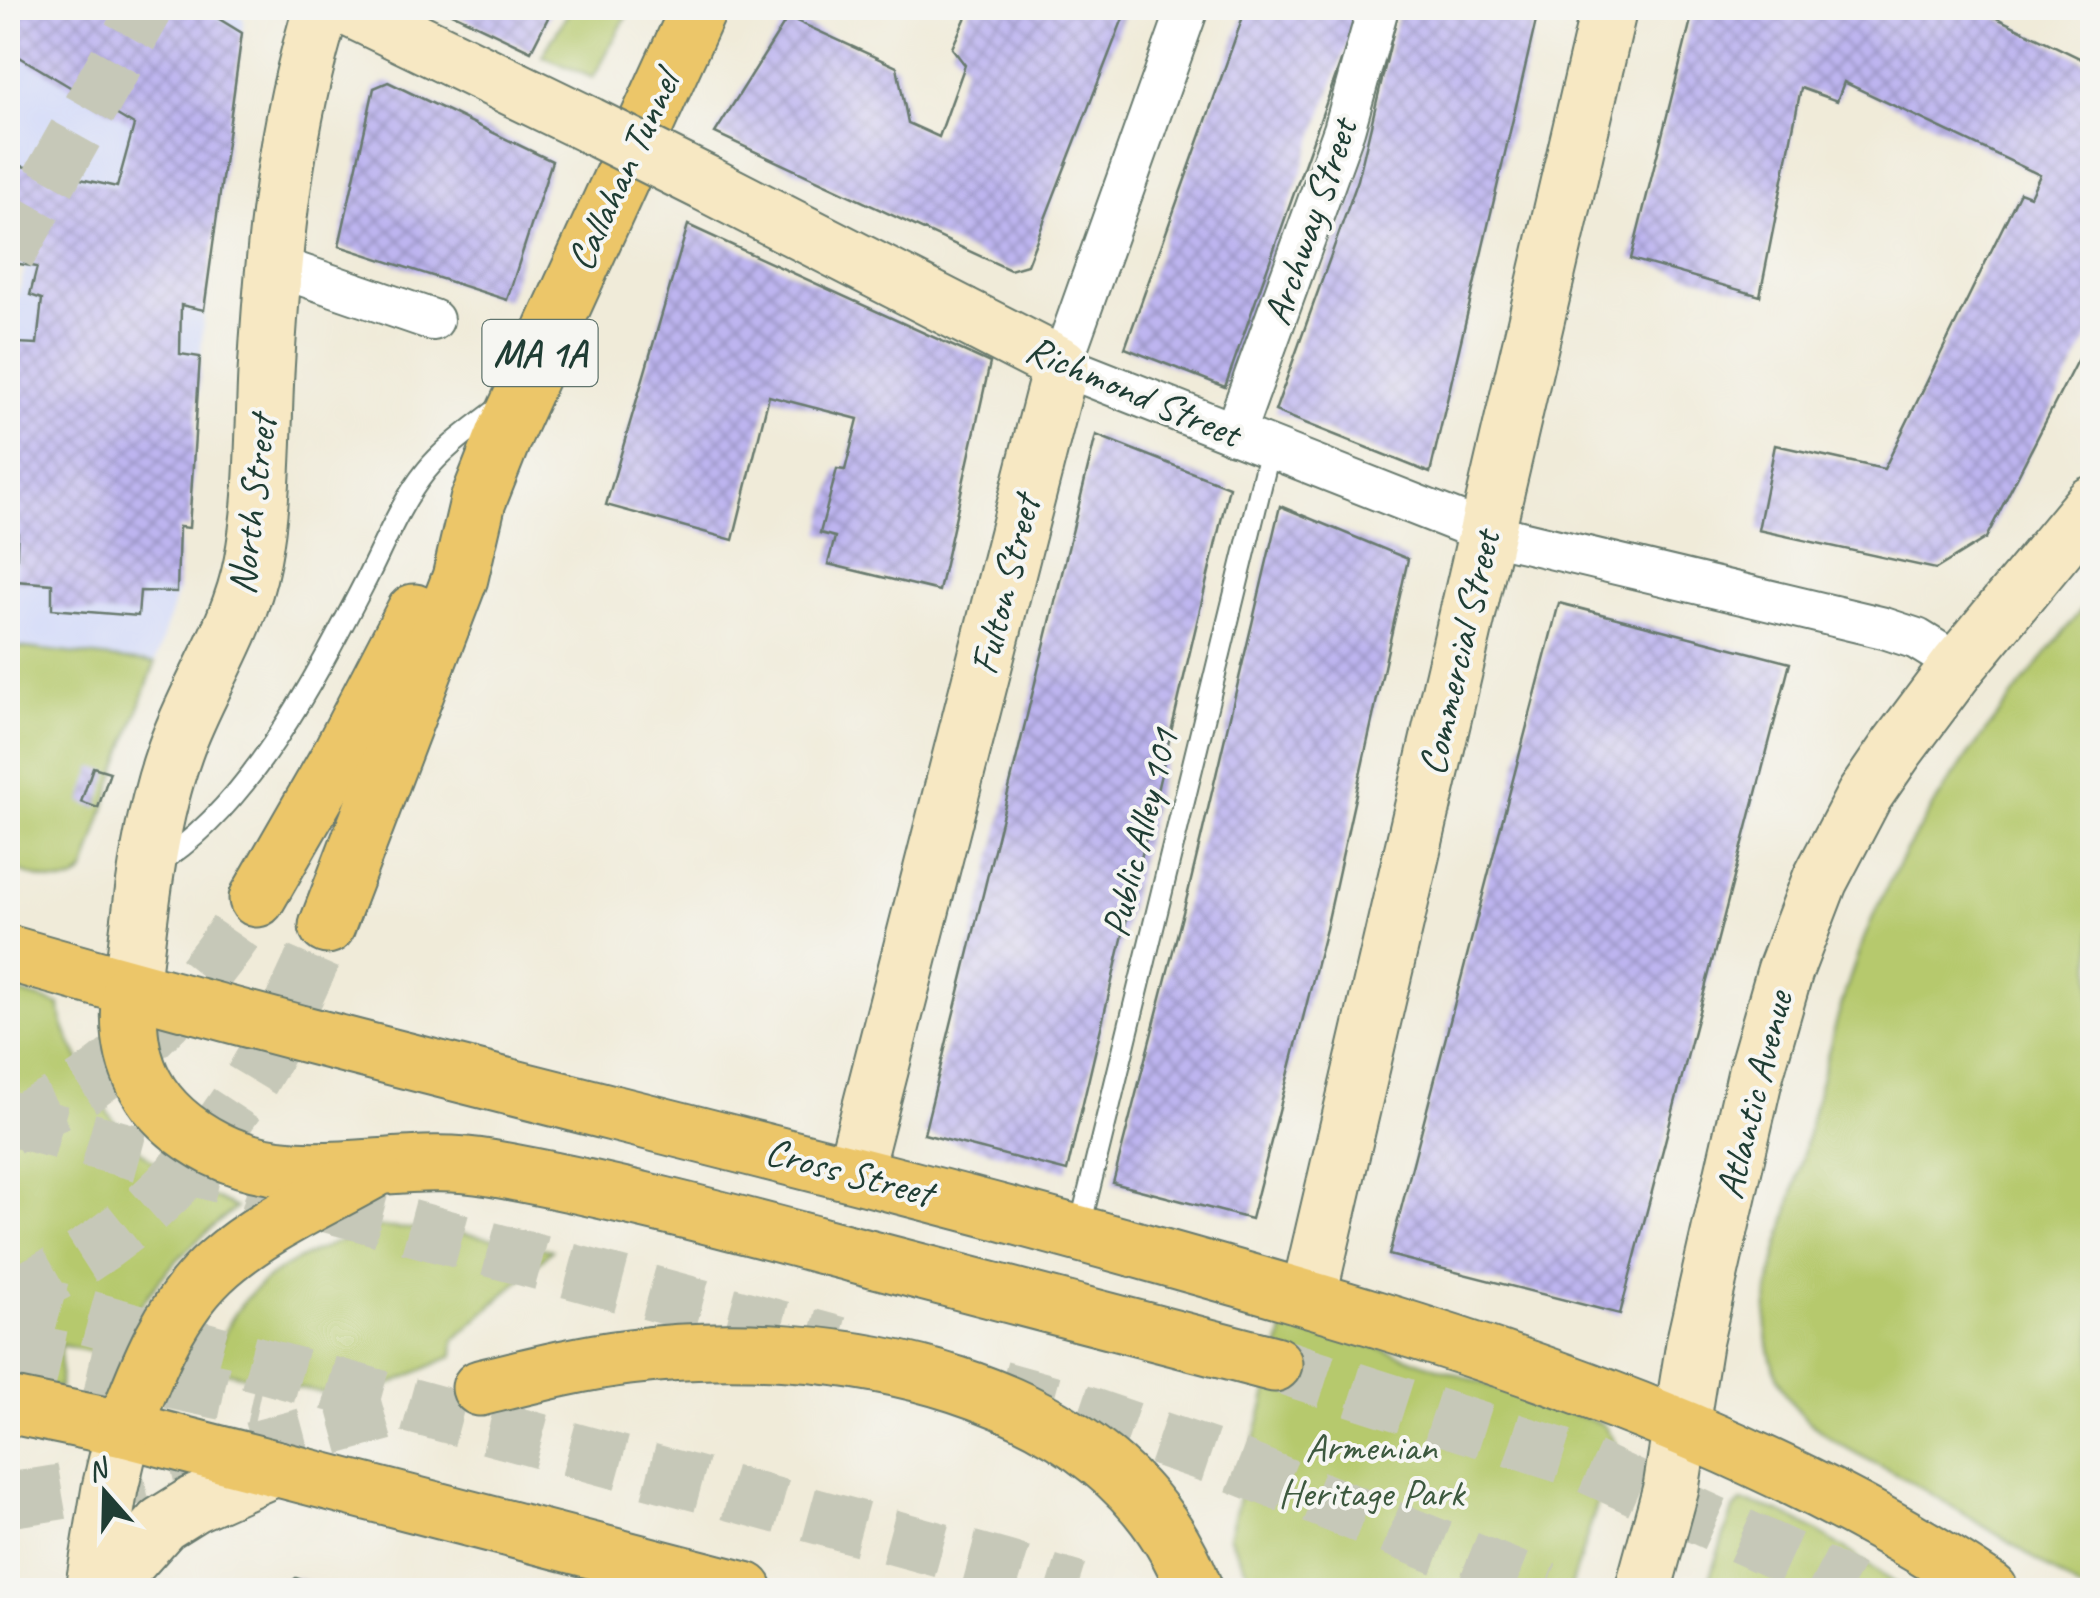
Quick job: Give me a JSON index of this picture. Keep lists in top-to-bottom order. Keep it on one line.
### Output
{"streets":{"main road":["Callahan Tunnel","MA 1A","Richmond Street","North Street","Fulton Street","Commercial Street","Atlantic Avenue","Cross Street"],"street":["Archway Street"],"lane":["Public Alley 101"]},"crossings":[["Archway Street","Richmond Street"],["Archway Street","Public Alley 101"],["Richmond Street","Fulton Street"],["Richmond Street","Commercial Street"],["Richmond Street","Public Alley 101"],["Richmond Street","Atlantic Avenue"],["North Street","Cross Street"],["Fulton Street","Cross Street"],["Commercial Street","Cross Street"],["Public Alley 101","Cross Street"],["Atlantic Avenue","Cross Street"]],"parks":["Armenian Heritage Park"],"north":"top"}
